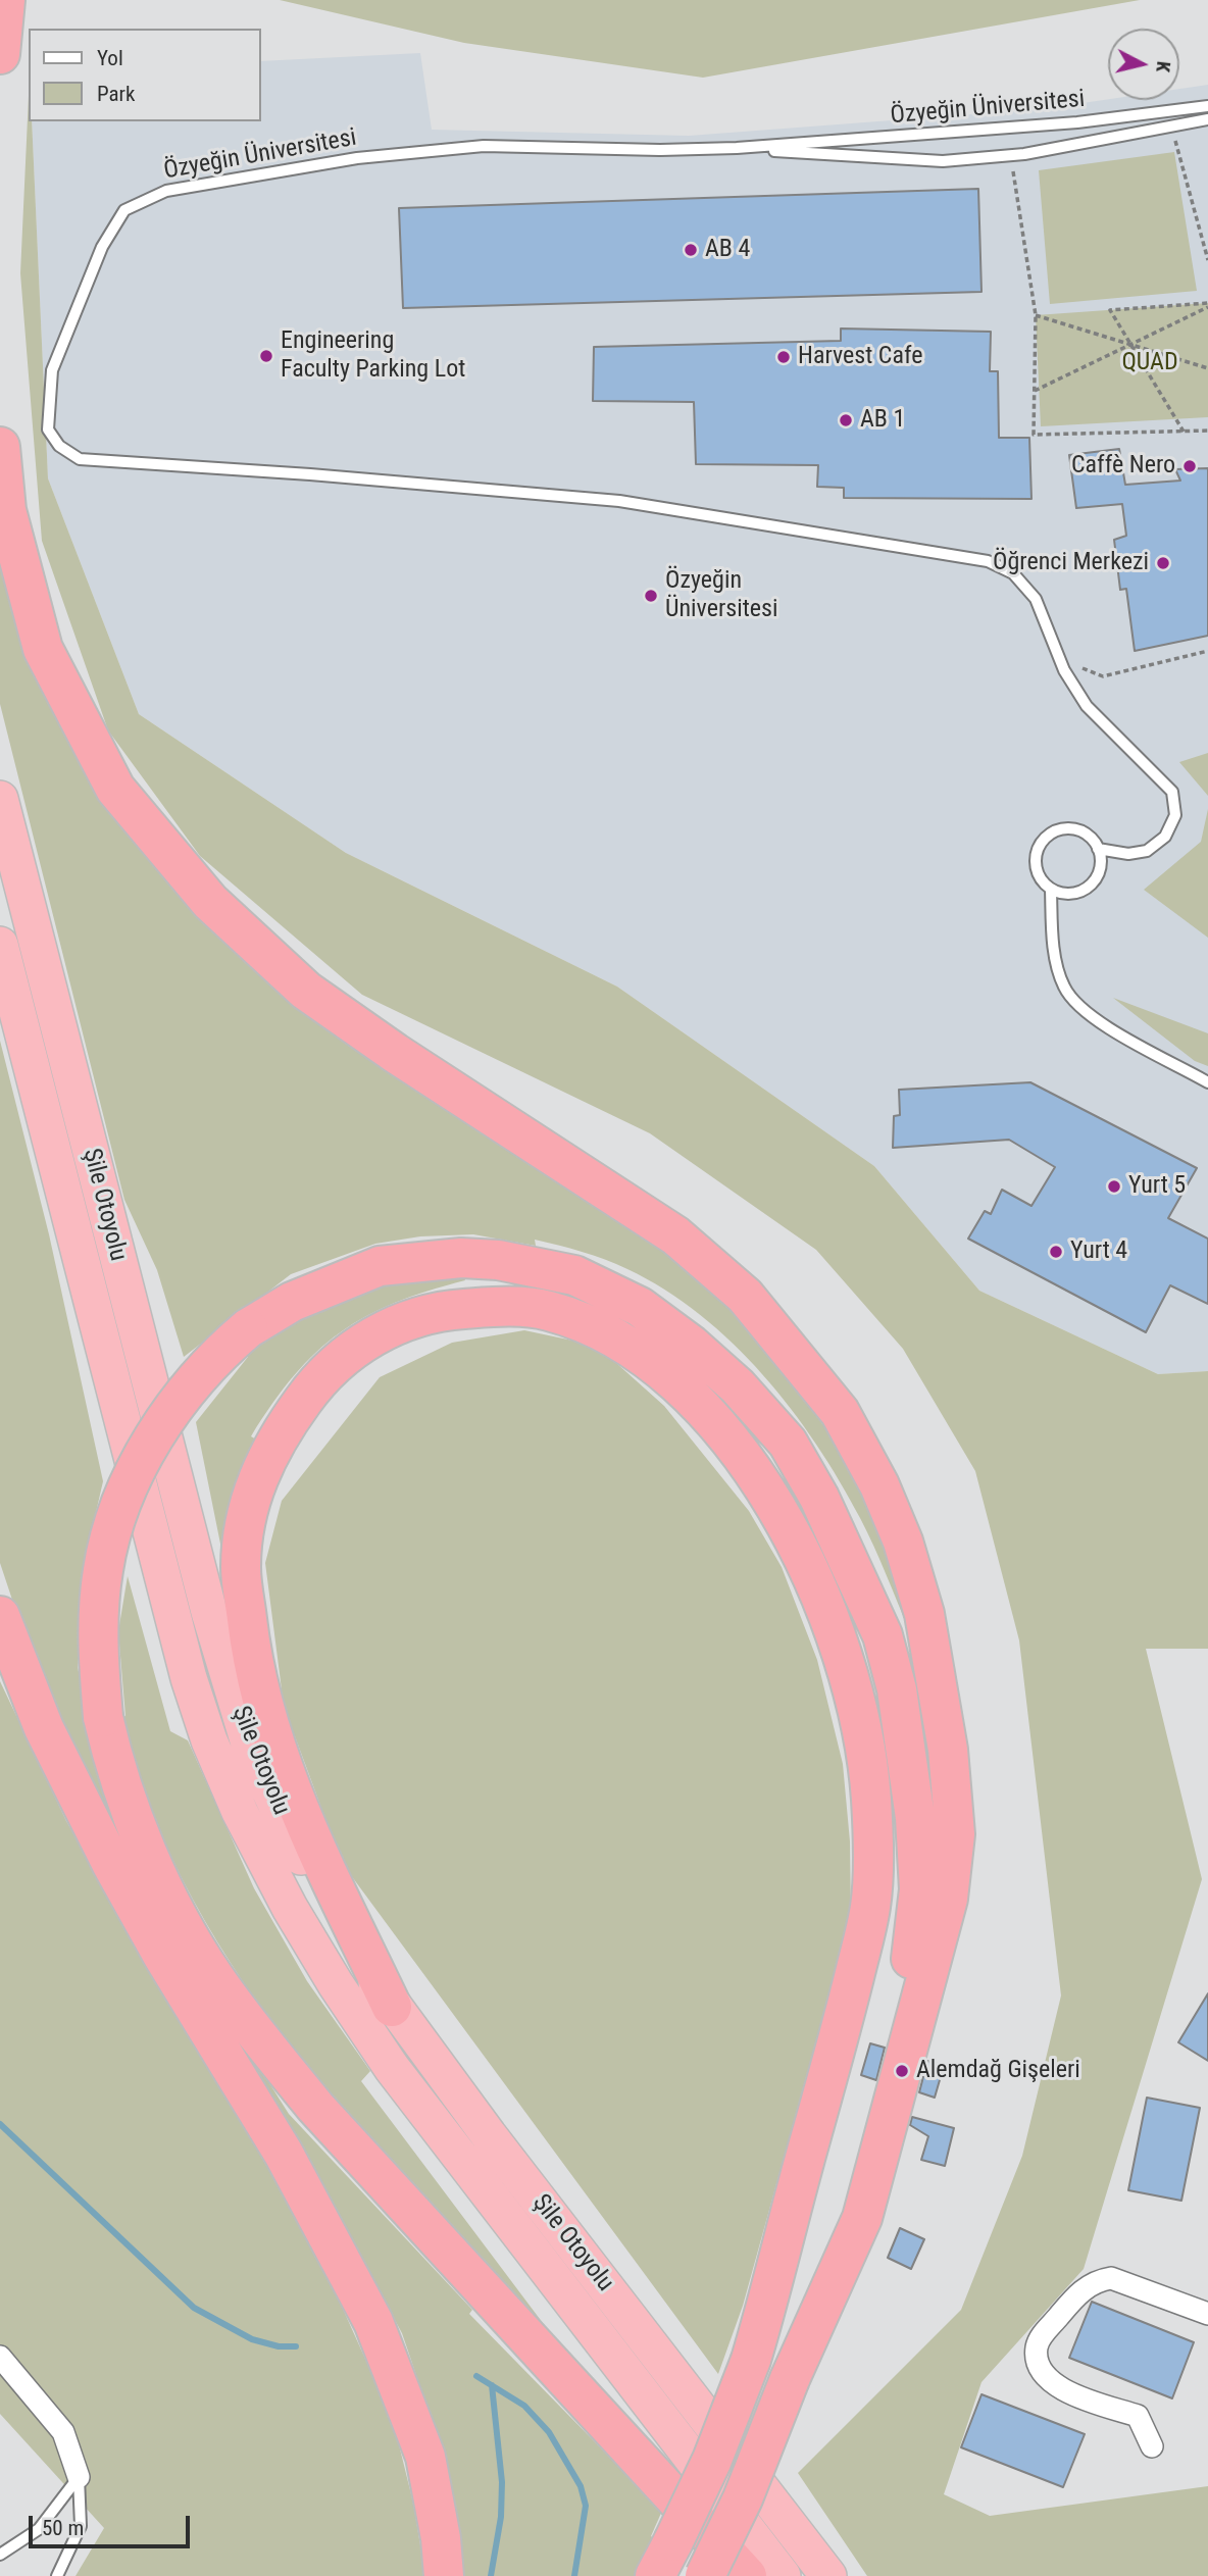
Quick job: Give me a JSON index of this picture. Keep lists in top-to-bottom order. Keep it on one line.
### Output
{"streets":{"highway":["Şile Otoyolu"],"lane":["Özyeğin Üniversitesi"]},"parks":["QUAD"],"places":["AB 4","Engineering Faculty Parking Lot","Harvest Cafe","AB 1","Caffè Nero","Öğrenci Merkezi","Özyeğin Üniversitesi","Yurt 5","Yurt 4","Alemdağ Gişeleri"],"legend":["Yol","Park"],"scale_bar":"50 m","north":"right"}
